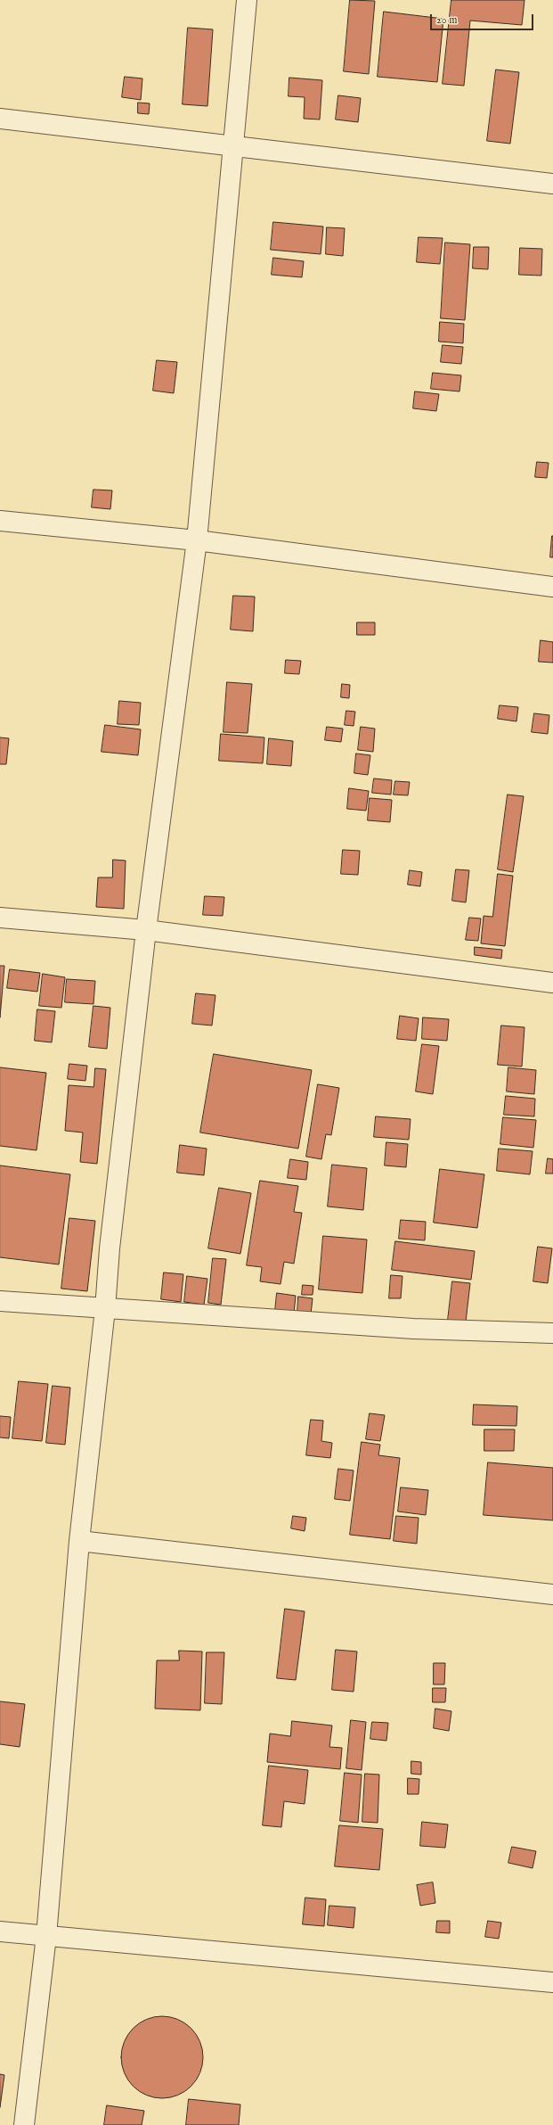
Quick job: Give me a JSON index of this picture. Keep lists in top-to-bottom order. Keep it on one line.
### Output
{"scale_bar":"20 m"}
